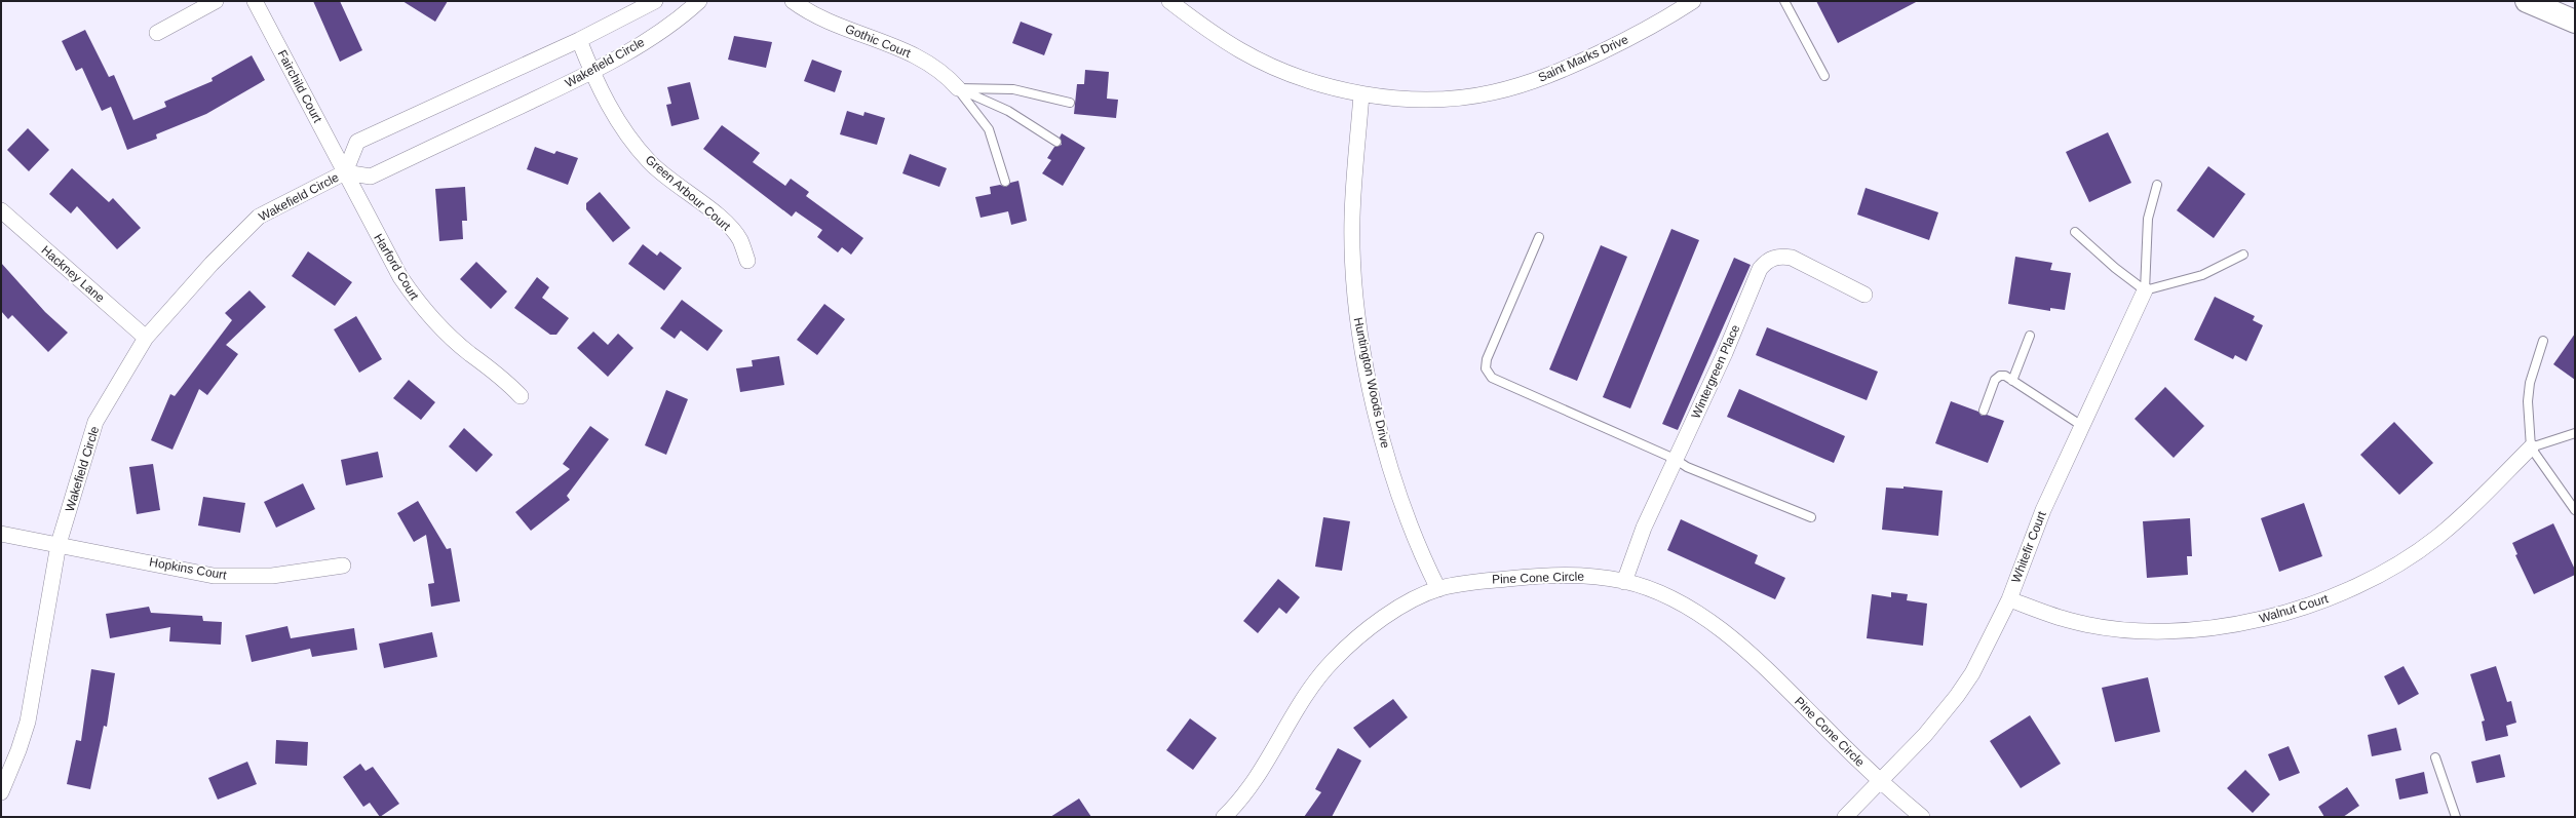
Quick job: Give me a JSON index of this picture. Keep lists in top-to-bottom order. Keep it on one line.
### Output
{"streets":{"street":["Gothic Court","Saint Marks Drive","Wakefield Circle","Fairchild Court","Green Arbour Court","Harford Court","Hackney Lane","Wintergreen Place","Huntington Woods Drive","Whitefir Court","Hopkins Court","Pine Cone Circle","Walnut Court"]},"crossings":[["Saint Marks Drive","Huntington Woods Drive"],["Wakefield Circle","Fairchild Court"],["Wakefield Circle","Green Arbour Court"],["Wakefield Circle","Harford Court"],["Wakefield Circle","Hackney Lane"],["Wakefield Circle","Hopkins Court"],["Fairchild Court","Harford Court"],["Wintergreen Place","Pine Cone Circle"],["Huntington Woods Drive","Pine Cone Circle"],["Whitefir Court","Pine Cone Circle"],["Whitefir Court","Walnut Court"]]}
